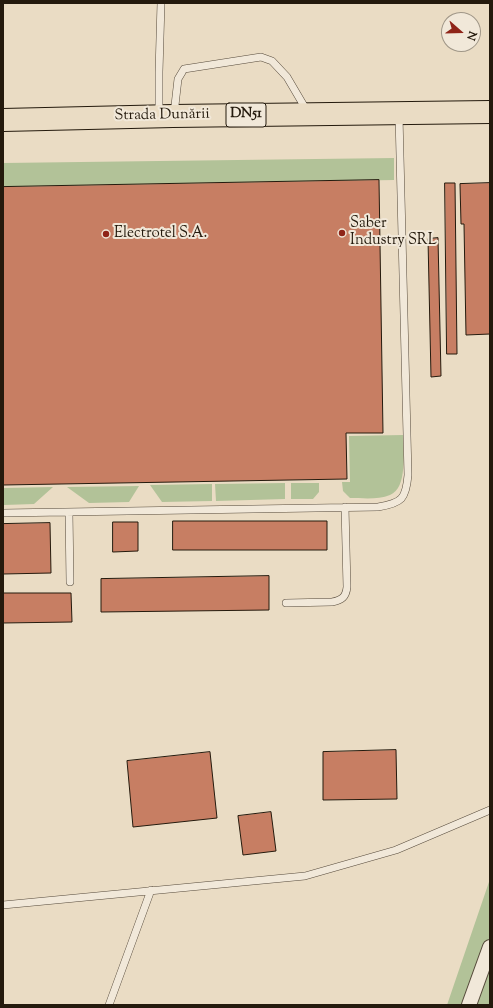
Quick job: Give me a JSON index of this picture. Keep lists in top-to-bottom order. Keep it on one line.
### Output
{"streets":{"main road":["DN51","Strada Dunării"]},"places":["Saber Industry SRL","Electrotel S.A."],"north":"right"}
